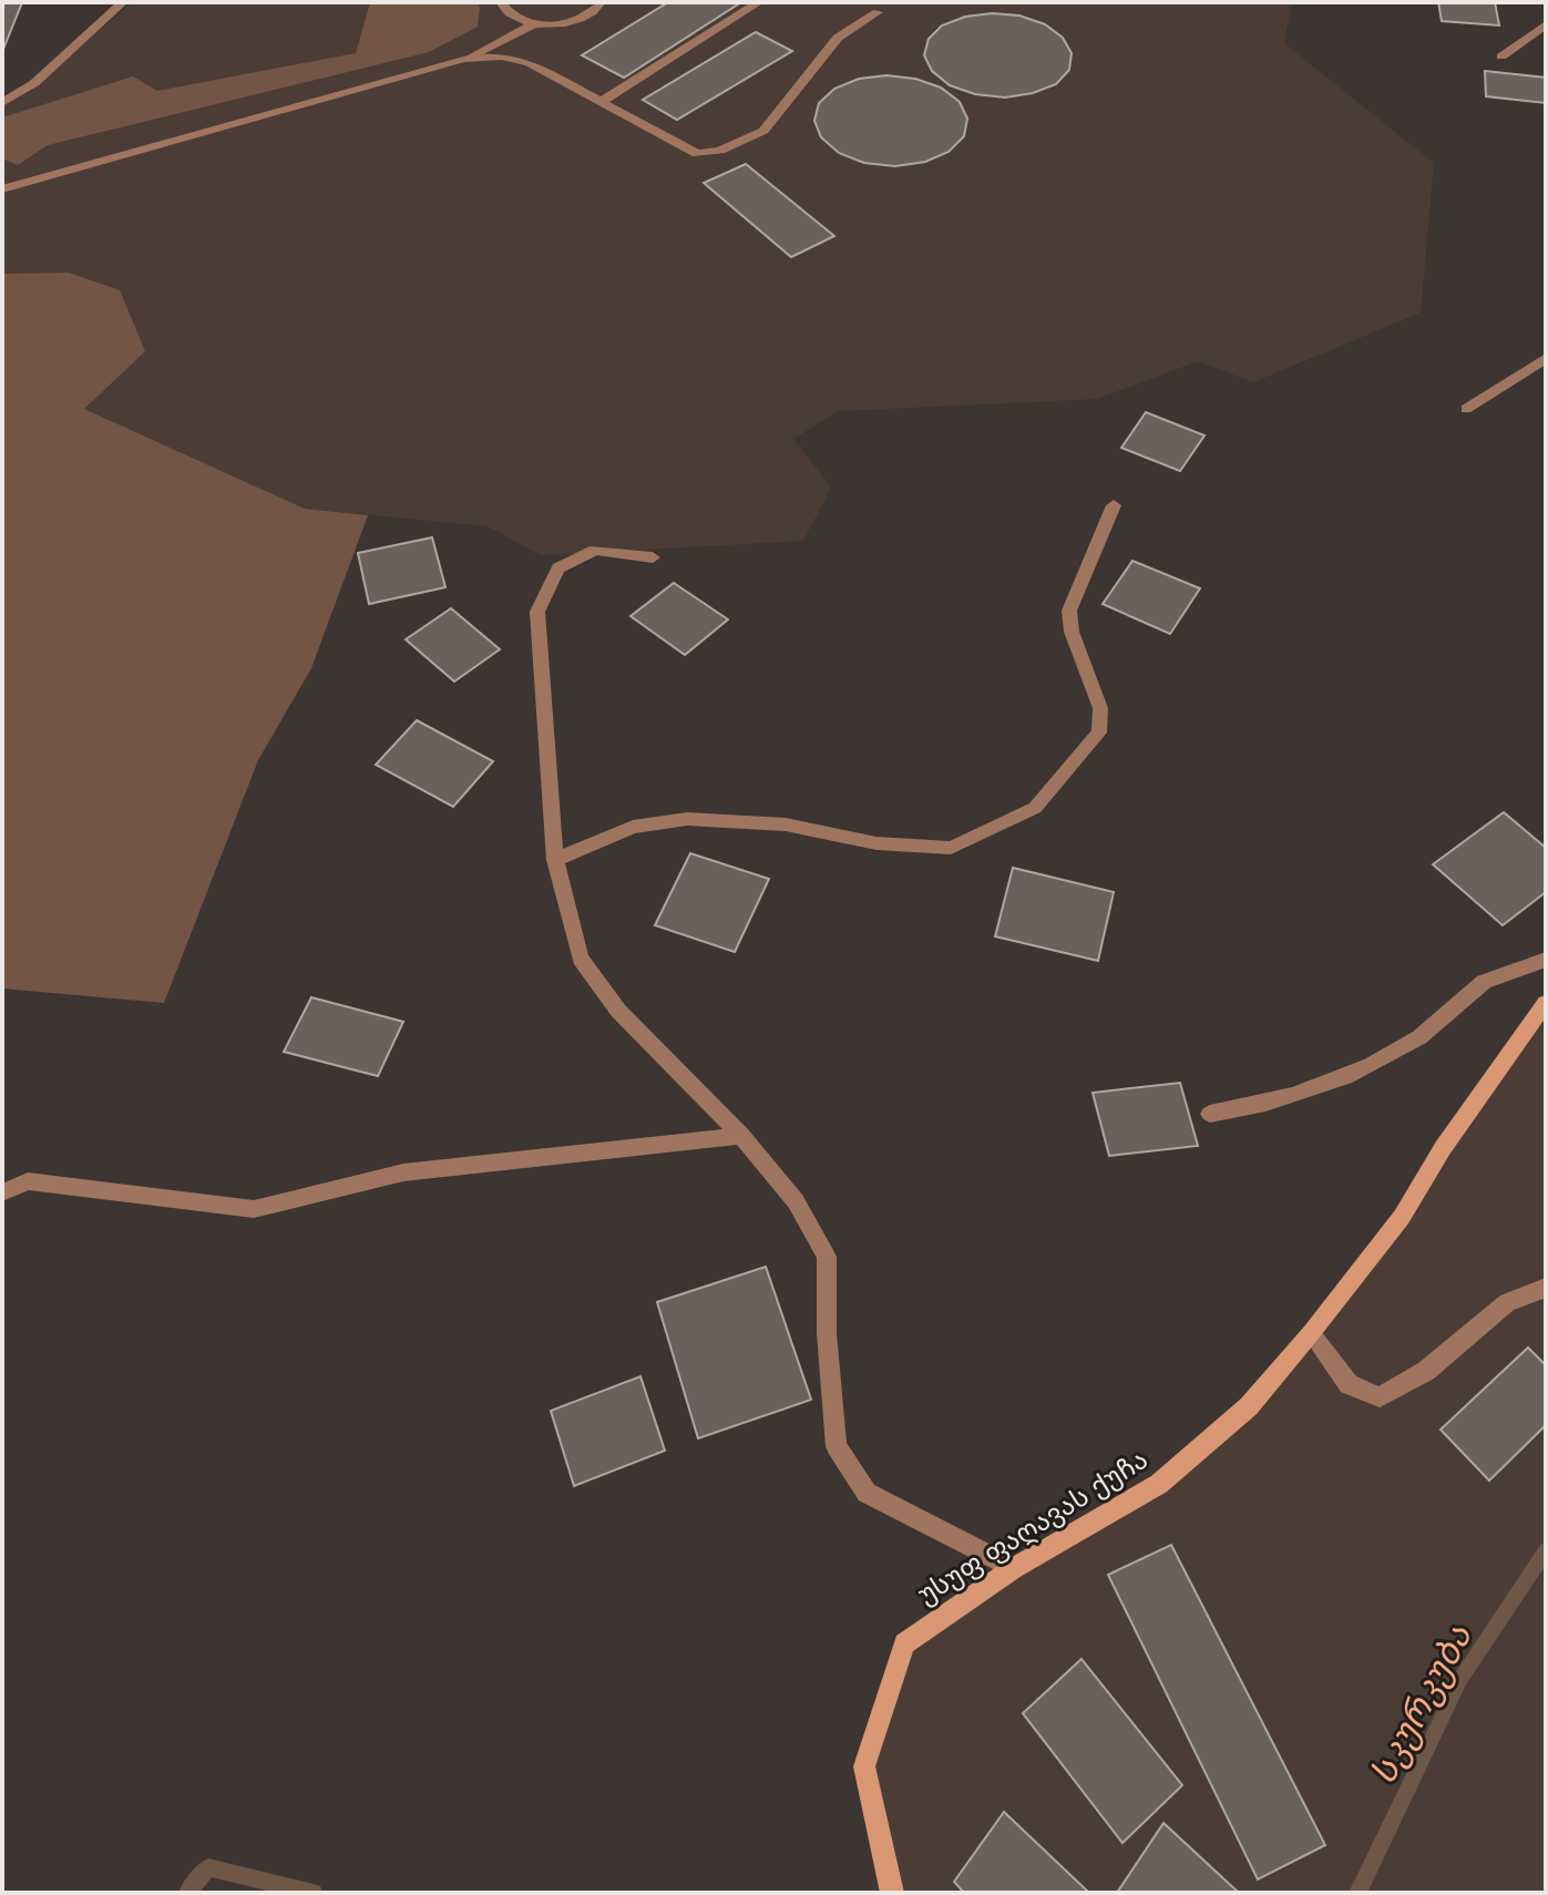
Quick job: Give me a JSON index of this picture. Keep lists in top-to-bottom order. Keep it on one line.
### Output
{"streets":{"street":["უსუფ ფაღავას ქუჩა"]},"water":["სკურკუბა"]}
